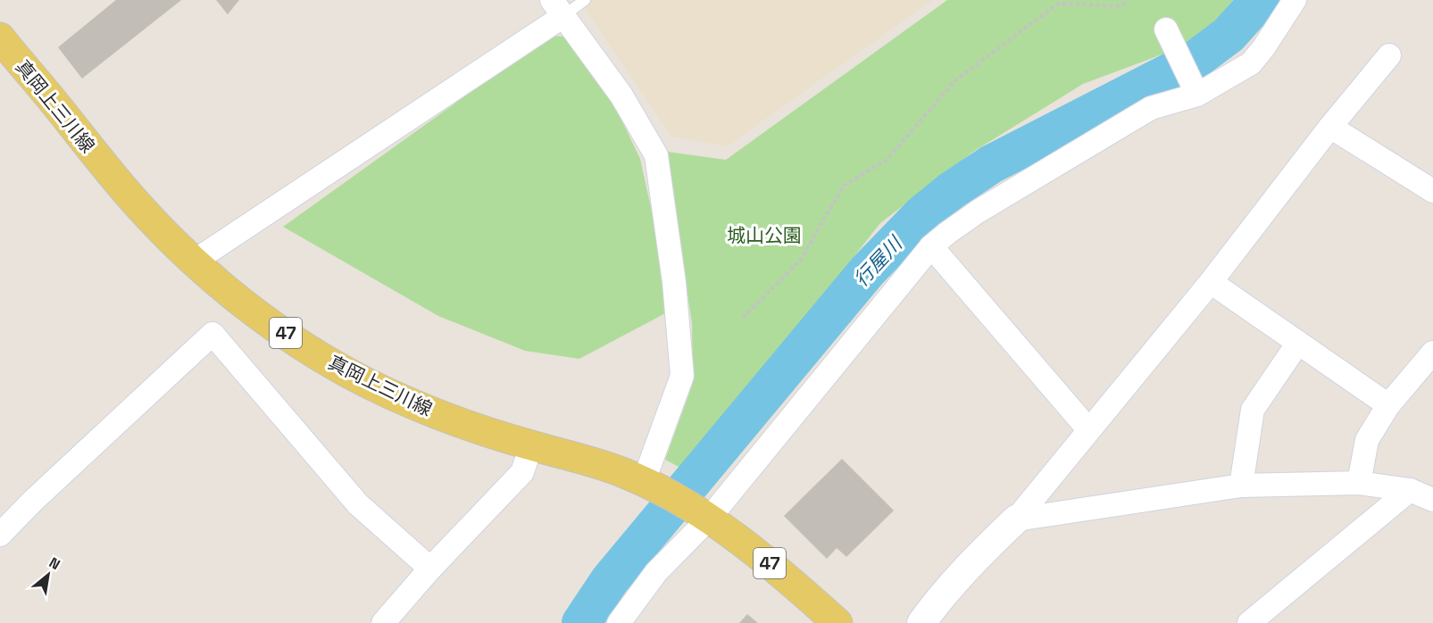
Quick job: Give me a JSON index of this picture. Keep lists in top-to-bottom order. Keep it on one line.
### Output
{"streets":{"main road":["真岡上三川線","47"]},"water":["行屋川"],"parks":["城山公園"],"north":"top right"}
